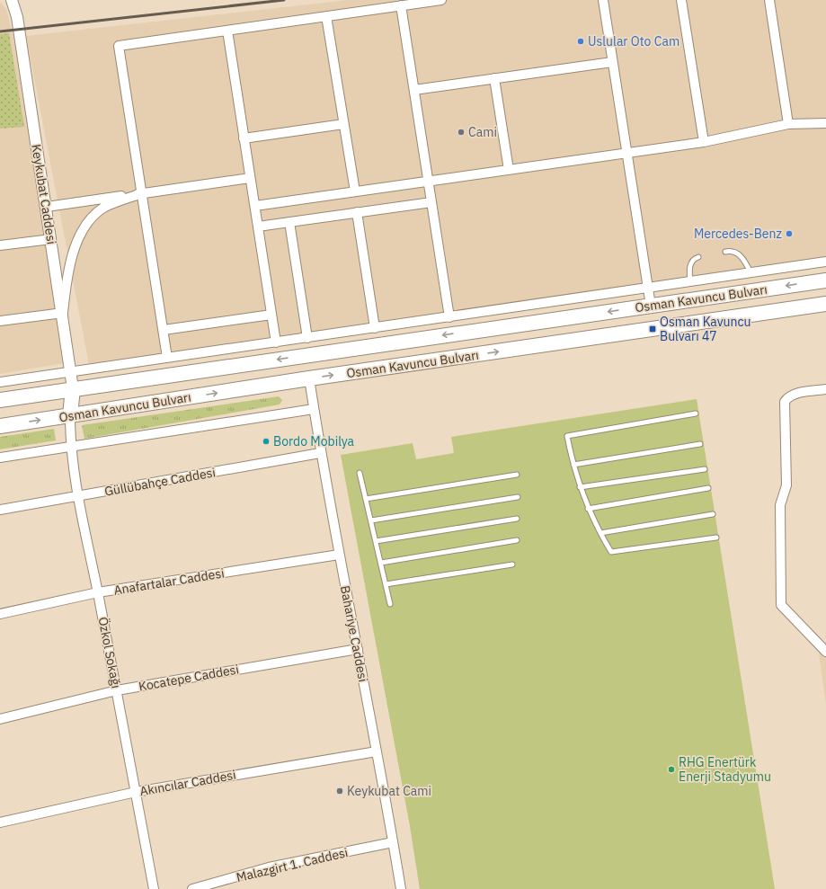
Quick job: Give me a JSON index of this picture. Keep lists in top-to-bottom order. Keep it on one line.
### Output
{"streets":{"highway":["Osman Kavuncu Bulvarı"],"street":["Keykubat Caddesi","Güllübahçe Caddesi","Anafartalar Caddesi","Bahariye Caddesi","Özkol Sokağı","Kocatepe Caddesi","Akıncılar Caddesi","Malazgirt 1. Caddesi"]},"crossings":[["Keykubat Caddesi","Osman Kavuncu Bulvarı"],["Osman Kavuncu Bulvarı","Bahariye Caddesi"],["Osman Kavuncu Bulvarı","Özkol Sokağı"],["Güllübahçe Caddesi","Bahariye Caddesi"],["Güllübahçe Caddesi","Özkol Sokağı"],["Anafartalar Caddesi","Bahariye Caddesi"],["Anafartalar Caddesi","Özkol Sokağı"],["Bahariye Caddesi","Kocatepe Caddesi"],["Bahariye Caddesi","Akıncılar Caddesi"],["Bahariye Caddesi","Malazgirt 1. Caddesi"],["Özkol Sokağı","Kocatepe Caddesi"],["Özkol Sokağı","Akıncılar Caddesi"]],"places":{"other":["Uslular Oto Cam","Cami","Mercedes-Benz","Bordo Mobilya","RHG Enertürk Enerji Stadyumu","Keykubat Cami"],"transit":["Osman Kavuncu Bulvarı 47"]}}
